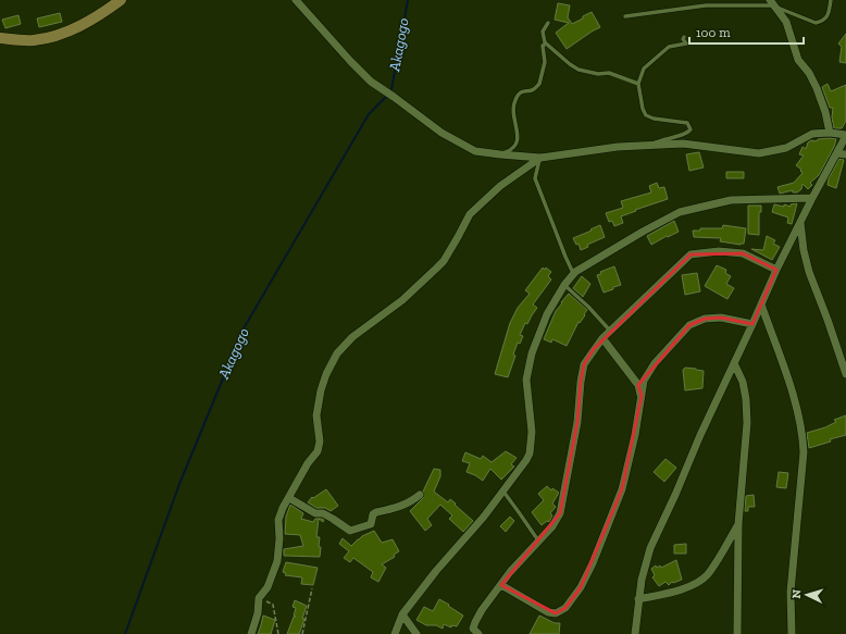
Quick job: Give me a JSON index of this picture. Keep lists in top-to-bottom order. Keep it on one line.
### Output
{"water":["Akagogo"],"scale_bar":"100 m","north":"left"}
